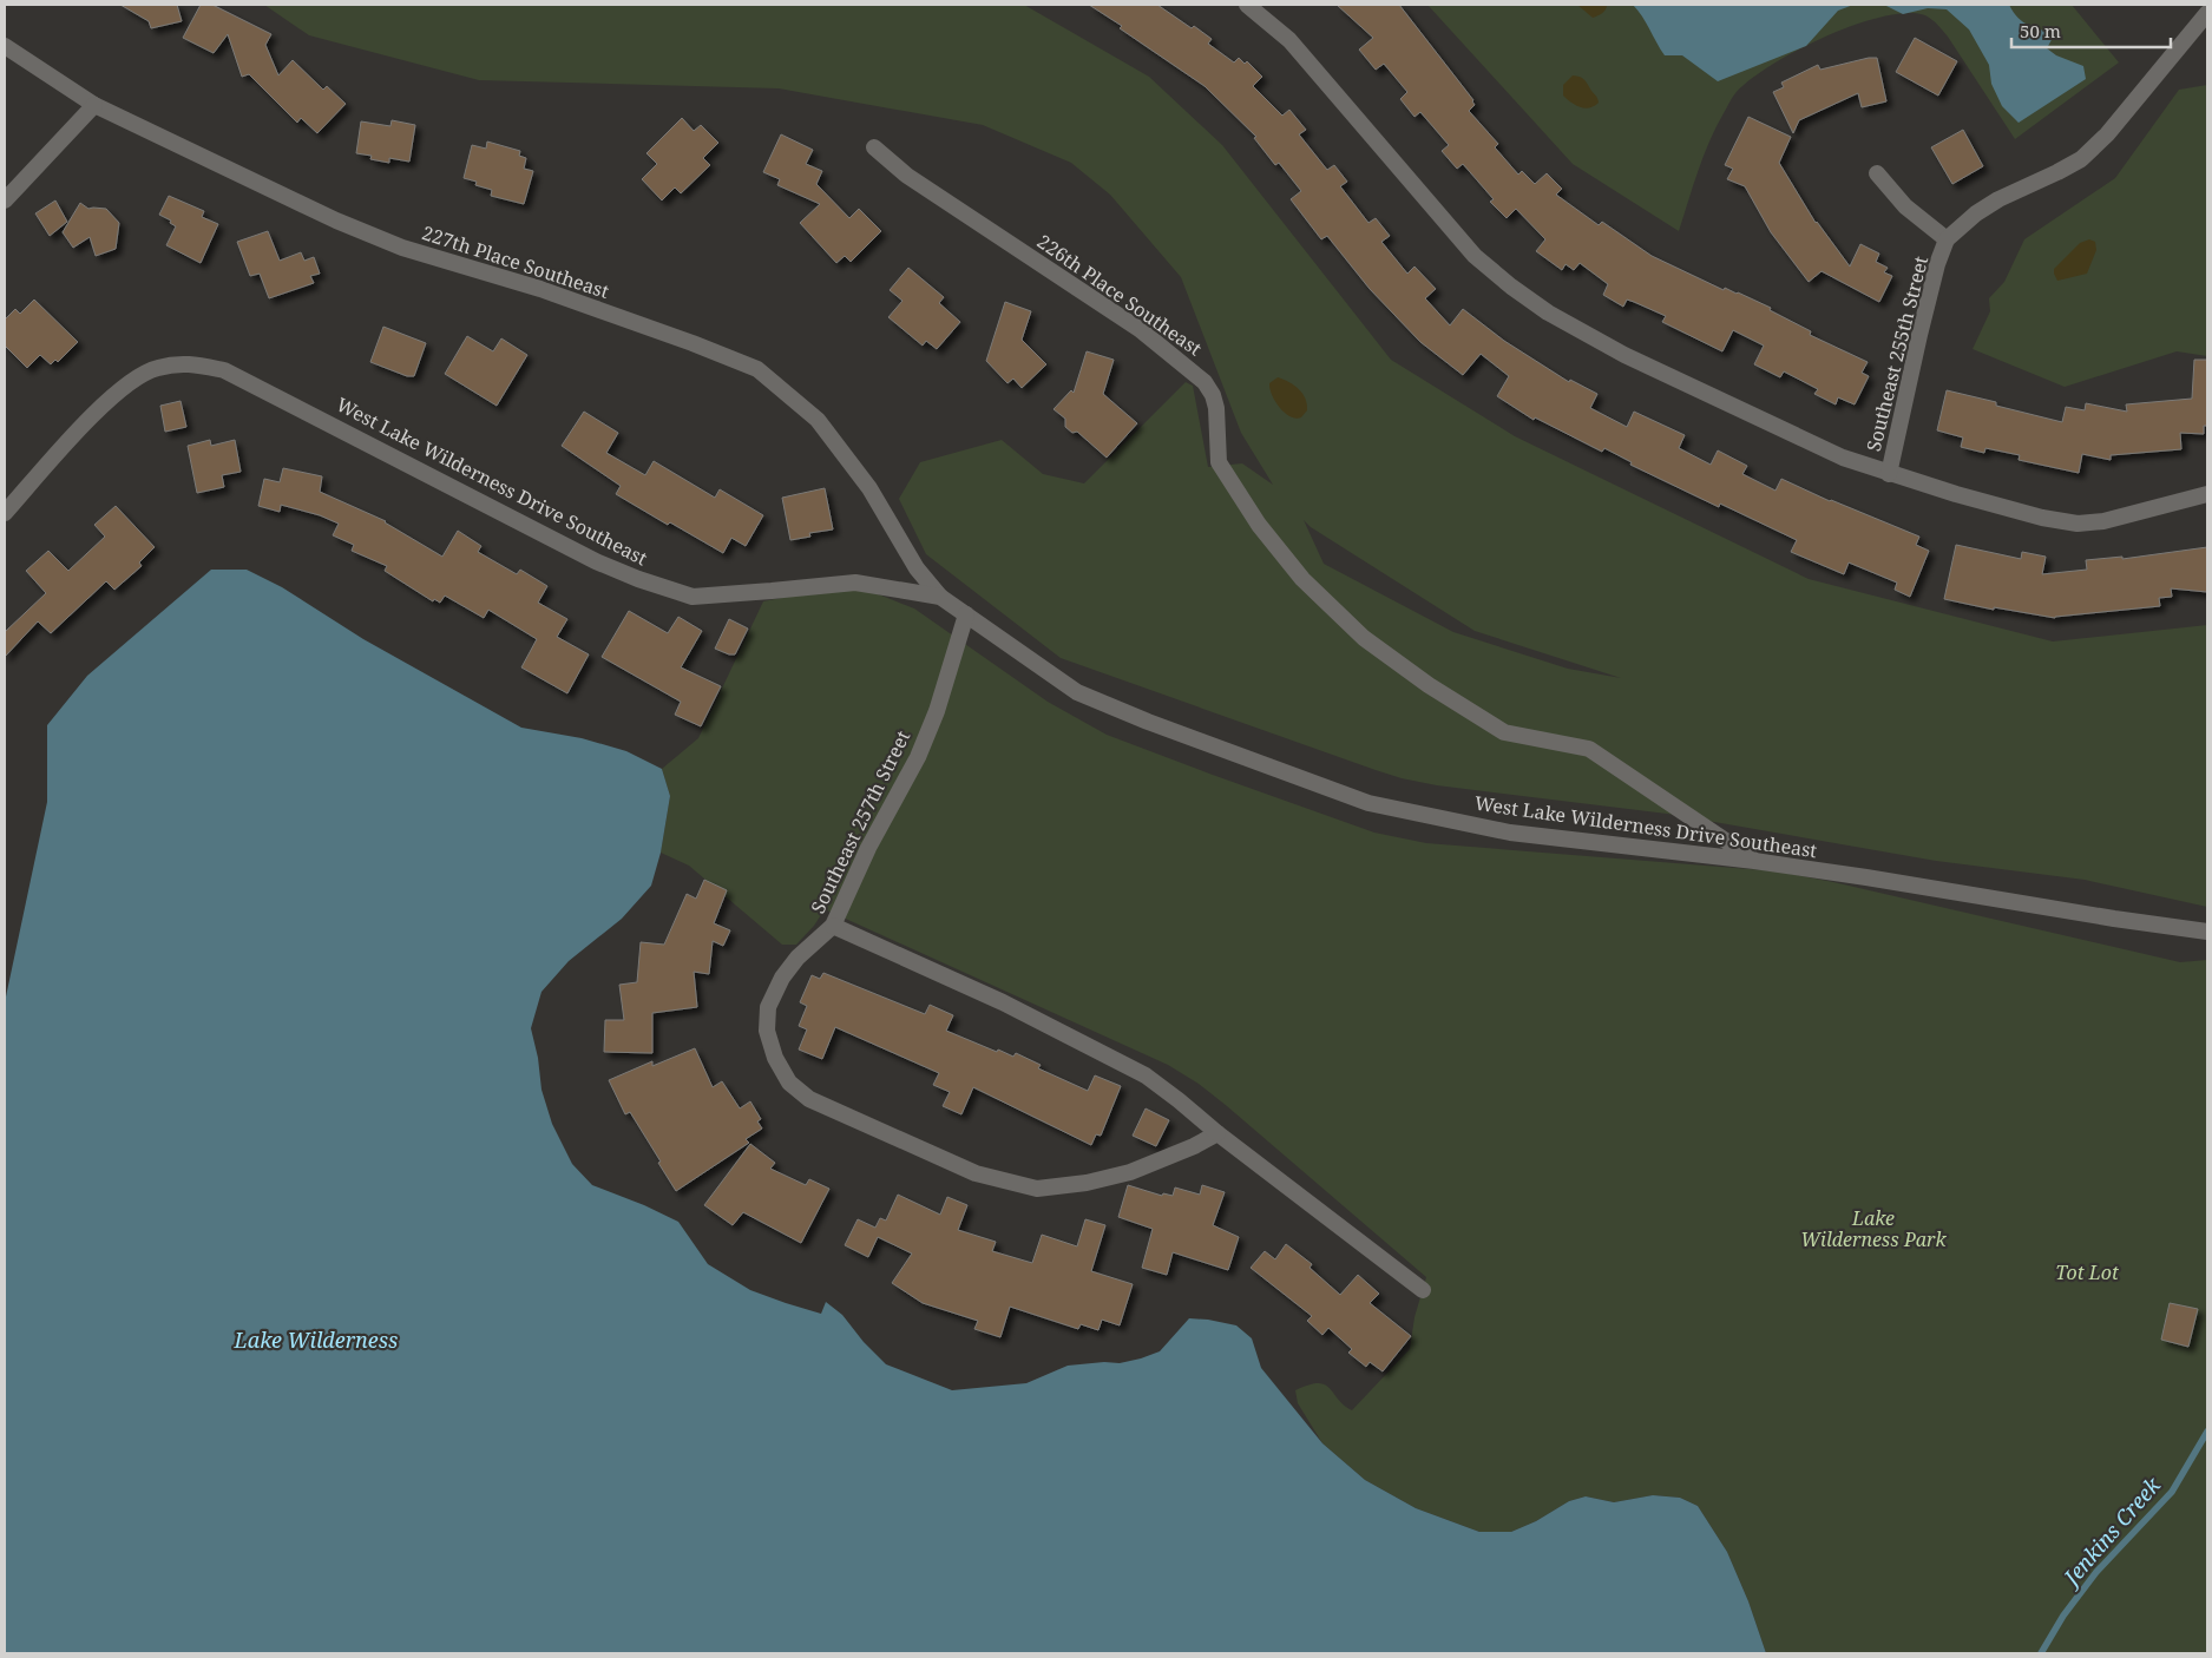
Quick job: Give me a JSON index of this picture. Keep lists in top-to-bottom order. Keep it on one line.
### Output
{"streets":{"street":["227th Place Southeast","226th Place Southeast","Southeast 255th Street","West Lake Wilderness Drive Southeast","Southeast 257th Street"]},"crossings":[["227th Place Southeast","West Lake Wilderness Drive Southeast"],["226th Place Southeast","West Lake Wilderness Drive Southeast"],["West Lake Wilderness Drive Southeast","Southeast 257th Street"]],"water":["Lake Wilderness","Jenkins Creek"],"parks":["Lake Wilderness Park","Tot Lot"],"scale_bar":"50 m"}
